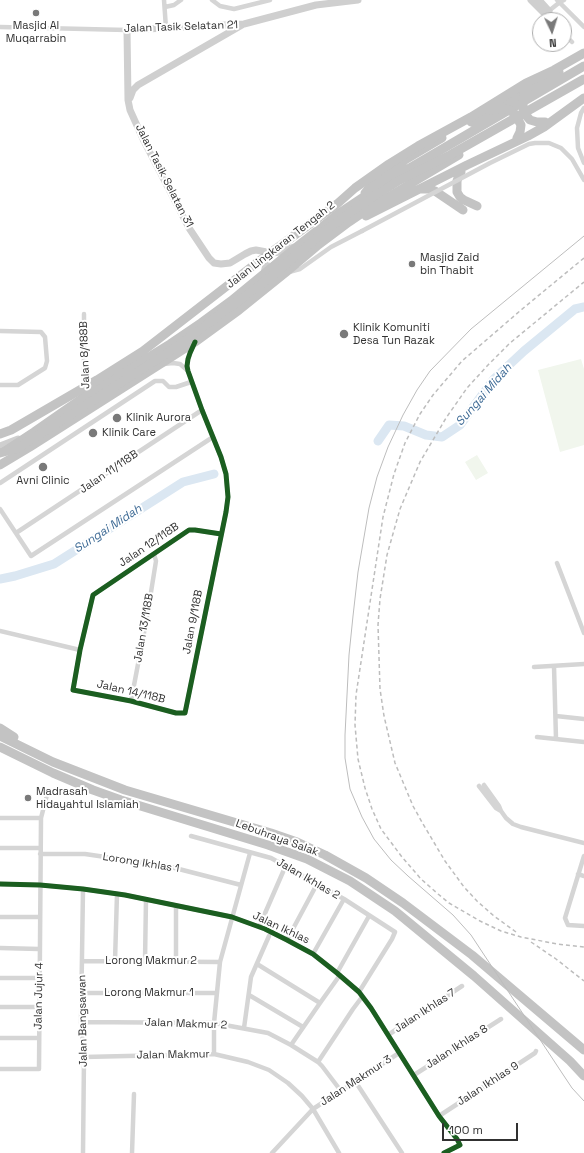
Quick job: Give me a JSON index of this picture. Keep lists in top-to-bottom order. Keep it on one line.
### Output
{"streets":{"highway":["Jalan Lingkaran Tengah 2","Lebuhraya Salak"],"street":["Jalan Tasik Selatan 21","Jalan Tasik Selatan 31","Jalan 8/188B","Jalan 11/118B","Jalan 12/118B","Jalan 9/118B","Jalan 13/118B","Jalan 14/118B","Lorong Ikhlas 1","Jalan Ikhlas 2","Jalan Ikhlas","Lorong Makmur 2","Lorong Makmur 1","Jalan Jujur 4","Jalan Ikhlas 7","Jalan Bangsawan","Jalan Makmur 2","Jalan Ikhlas 8","Jalan Makmur","Jalan Makmur 3","Jalan Ikhlas 9"]},"crossings":[["Jalan Tasik Selatan 21","Jalan Tasik Selatan 31"],["Jalan Tasik Selatan 31","Jalan Lingkaran Tengah 2"],["Jalan Lingkaran Tengah 2","Jalan 8/188B"],["Jalan 11/118B","Jalan 9/118B"],["Jalan 12/118B","Jalan 9/118B"],["Jalan 12/118B","Jalan 13/118B"],["Jalan 12/118B","Jalan 14/118B"],["Jalan 9/118B","Jalan 14/118B"],["Jalan 13/118B","Jalan 14/118B"],["Lorong Ikhlas 1","Jalan Jujur 4"],["Jalan Ikhlas 2","Jalan Ikhlas"],["Jalan Ikhlas","Jalan Jujur 4"],["Jalan Ikhlas","Jalan Ikhlas 7"],["Jalan Ikhlas","Jalan Bangsawan"],["Jalan Ikhlas","Jalan Ikhlas 8"],["Jalan Ikhlas","Jalan Makmur 3"],["Jalan Ikhlas","Jalan Ikhlas 9"],["Lorong Makmur 2","Jalan Bangsawan"],["Lorong Makmur 1","Jalan Bangsawan"],["Jalan Bangsawan","Jalan Makmur 2"],["Jalan Bangsawan","Jalan Makmur"],["Jalan Makmur 2","Jalan Makmur 3"],["Jalan Makmur","Jalan Makmur 3"]],"water":["Sungai Midah"],"places":["Masjid Al Muqarrabin","Masjid Zaid bin Thabit","Klinik Komuniti Desa Tun Razak","Klinik Aurora","Klinik Care","Avni Clinic","Madrasah Hidayahtul Islamiah"],"scale_bar":"100 m","north":"bottom"}
